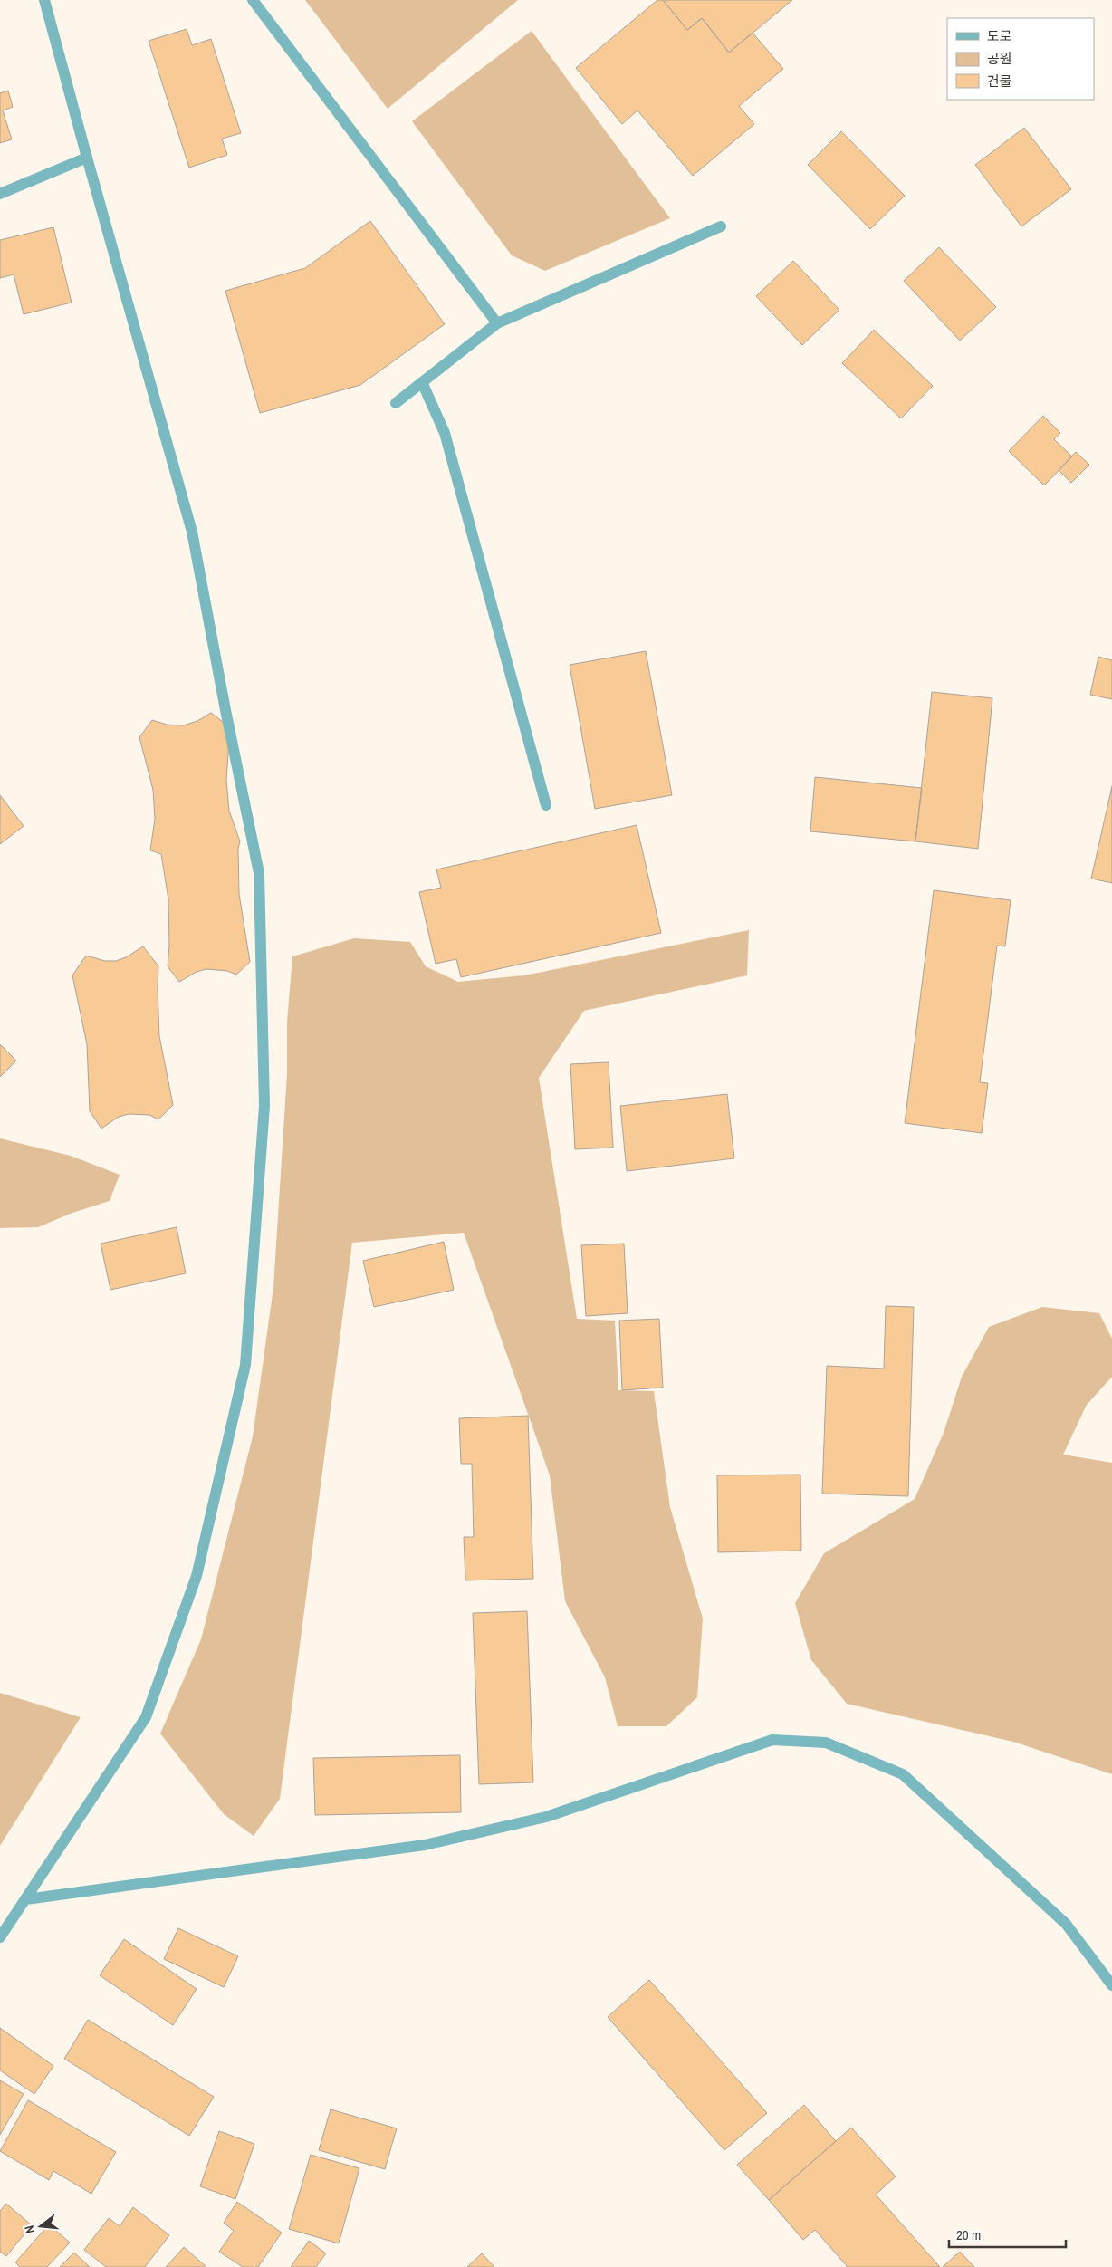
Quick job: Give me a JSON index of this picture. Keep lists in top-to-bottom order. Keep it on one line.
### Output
{"legend":["도로","공원","건물"],"scale_bar":"20 m","north":"left"}
